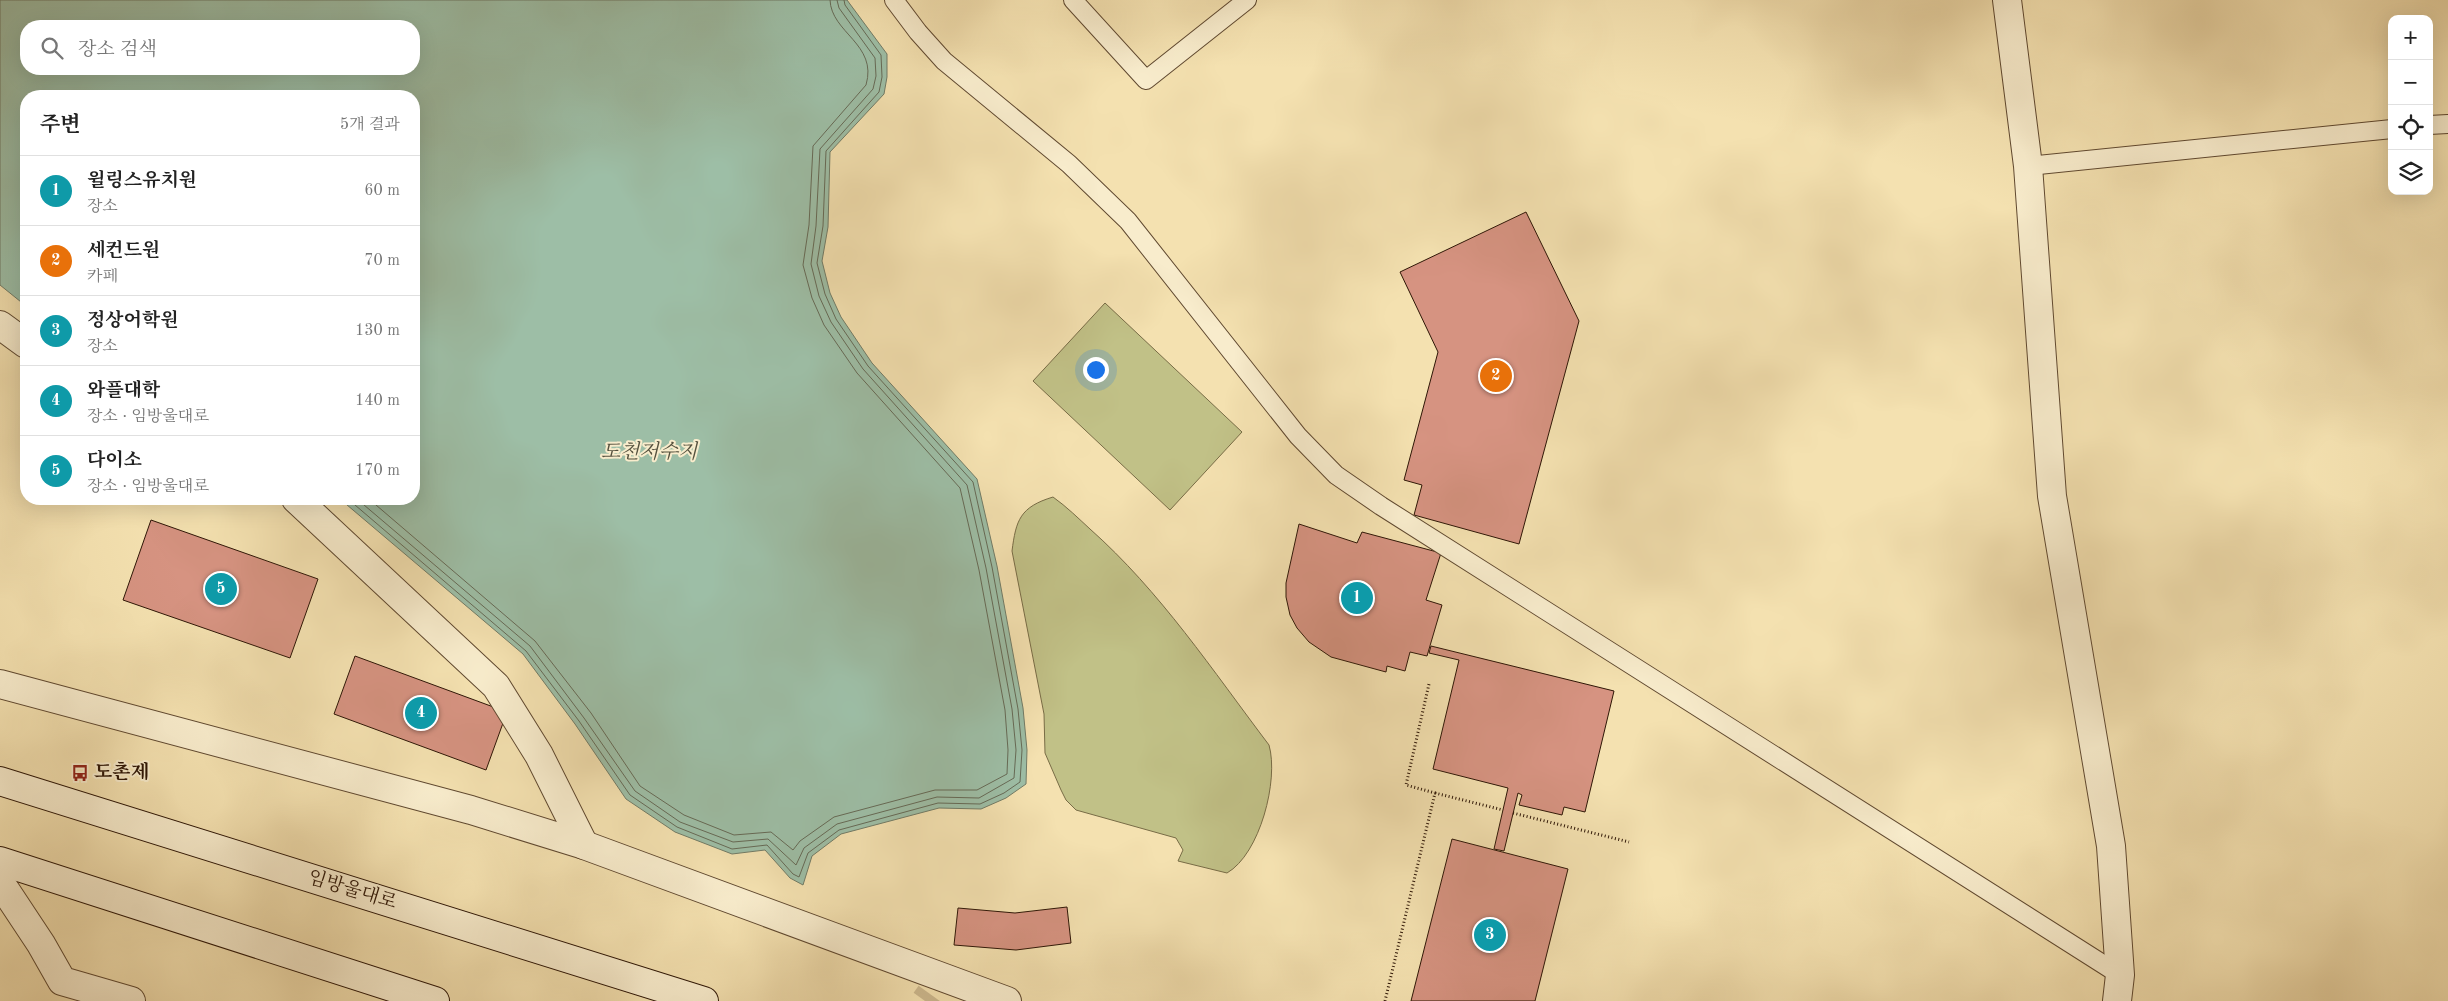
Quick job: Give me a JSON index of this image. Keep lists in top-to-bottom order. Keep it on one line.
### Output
{"streets":{"street":["임방울대로"]},"water":["도천저수지"],"places":{"bus stop":["도촌제"]},"page":{"map_buttons":["+","−"],"search":"장소 검색","heading":["주변","5개 결과"],"list":[{"mark":"1","name":"윌링스유치원","note":"장소","value":"60 m"},{"mark":"2","name":"세컨드원","note":"카페","value":"70 m"},{"mark":"3","name":"정상어학원","note":"장소","value":"130 m"},{"mark":"4","name":"와플대학","note":"장소 · 임방울대로","value":"140 m"},{"mark":"5","name":"다이소","note":"장소 · 임방울대로","value":"170 m"}],"pins":["2","5","1","4","3"]}}
